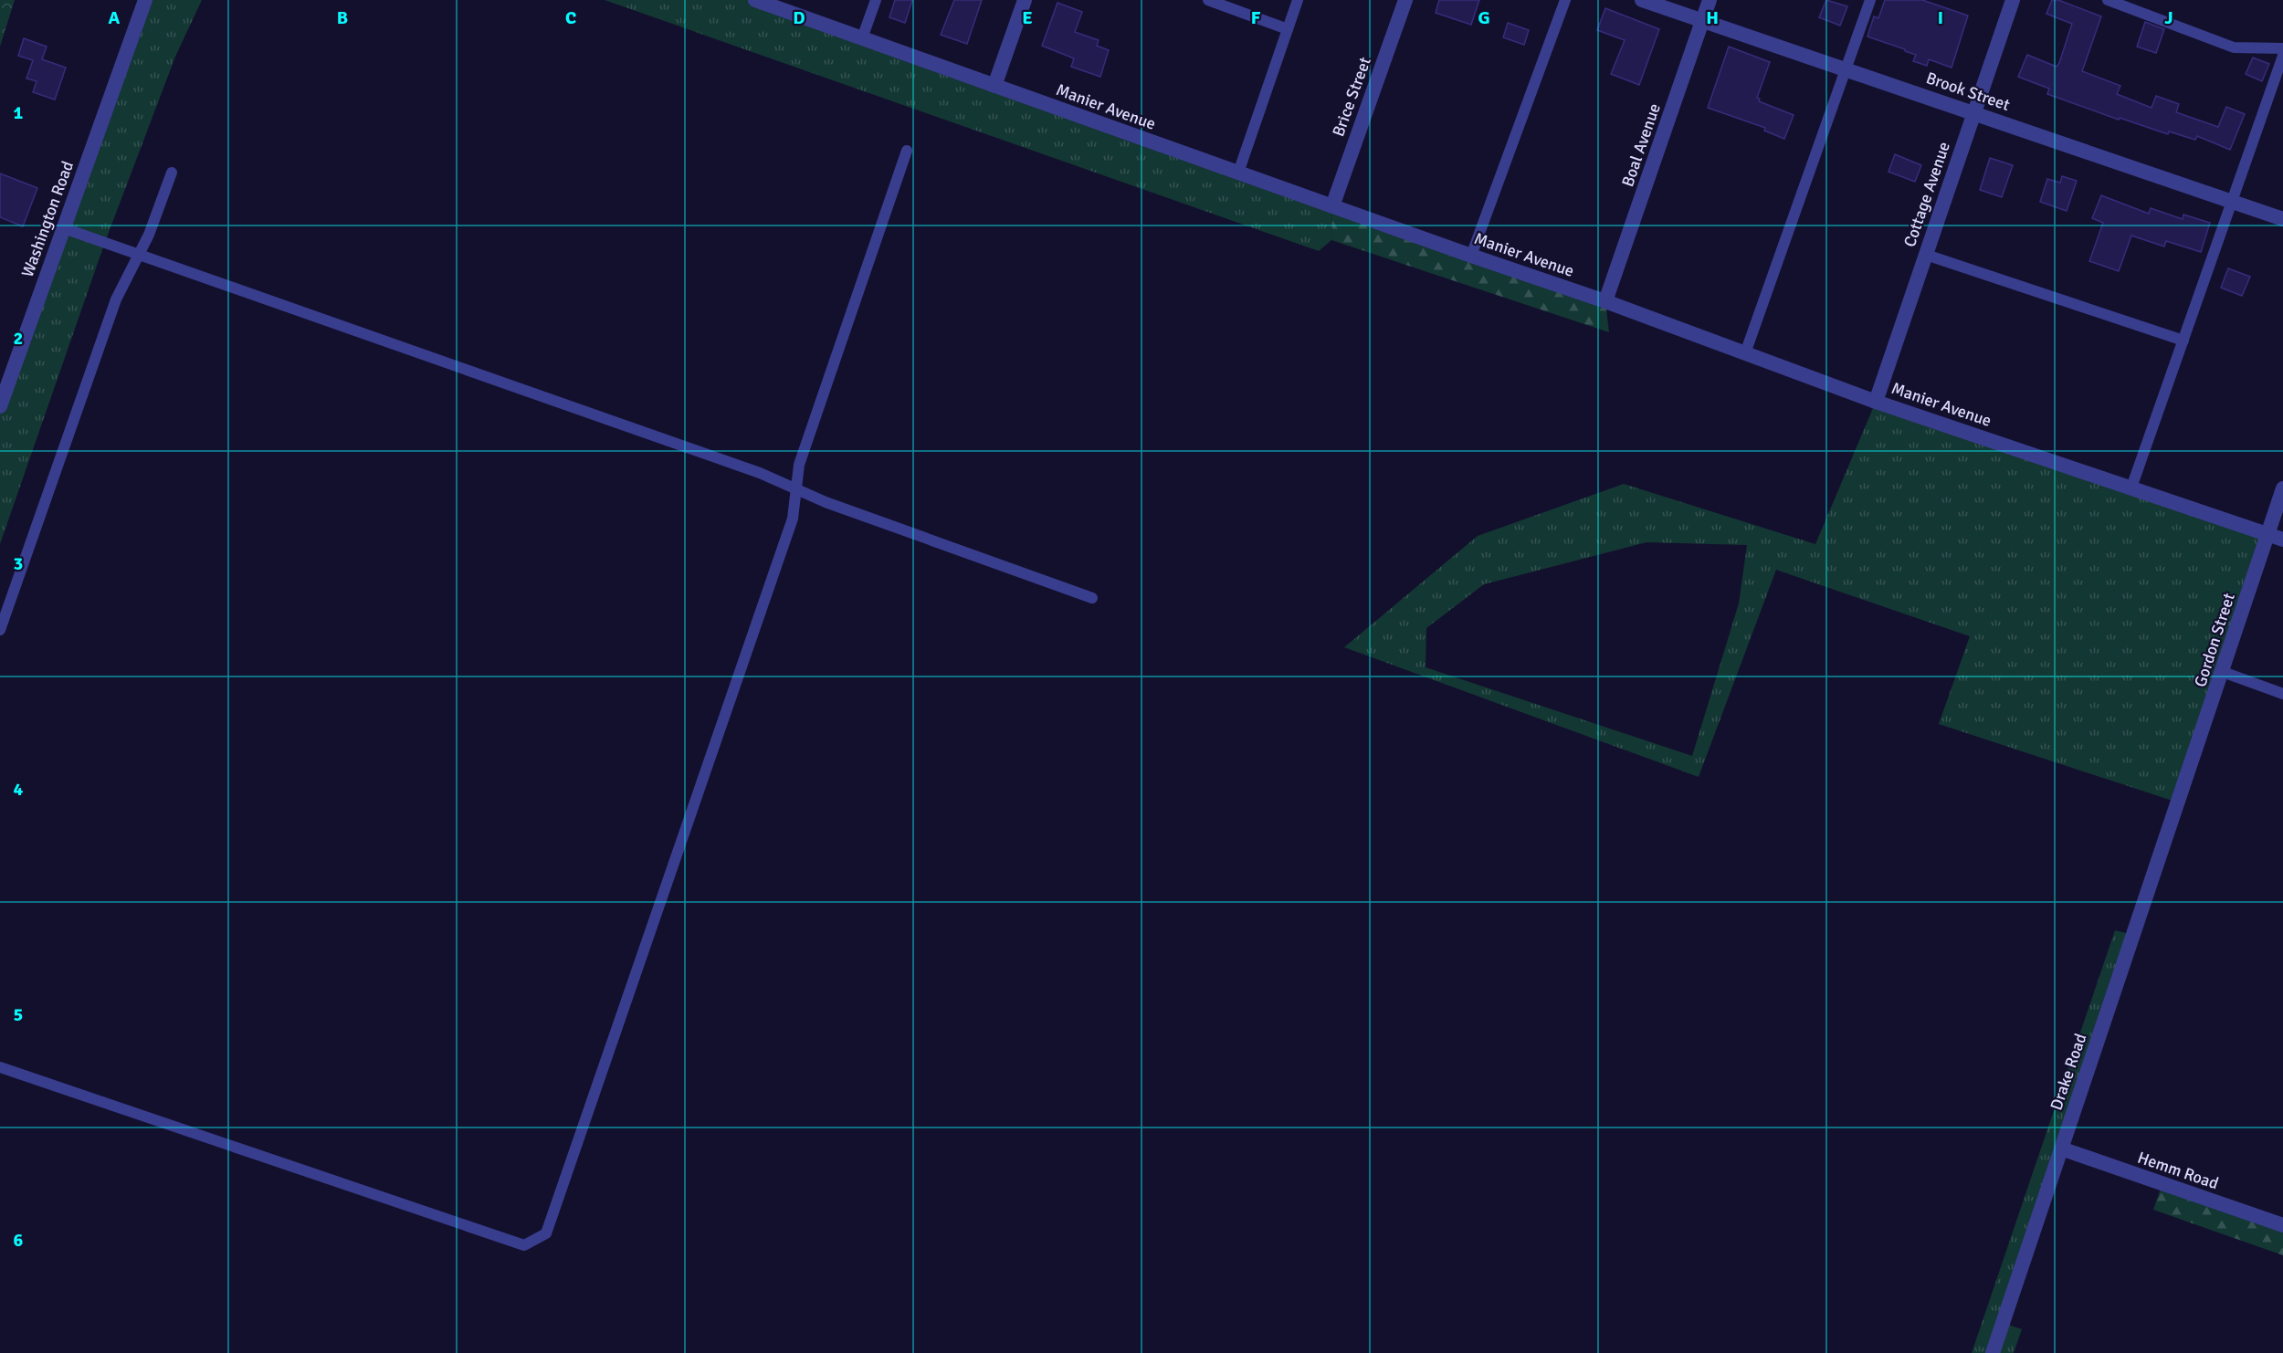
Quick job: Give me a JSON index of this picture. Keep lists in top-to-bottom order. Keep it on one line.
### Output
{"streets":{"street":["Brook Street","Brice Street","Manier Avenue","Boal Avenue","Cottage Avenue","Washington Road","Gordon Street","Drake Road","Hemm Road"]},"crossings":[["Brook Street","Boal Avenue"],["Brook Street","Cottage Avenue"],["Brice Street","Manier Avenue"],["Manier Avenue","Boal Avenue"],["Manier Avenue","Cottage Avenue"],["Manier Avenue","Gordon Street"],["Gordon Street","Drake Road"],["Drake Road","Hemm Road"]],"grid":{"columns":["A","B","C","D","E","F","G","H","I","J"],"rows":["1","2","3","4","5","6"]}}
